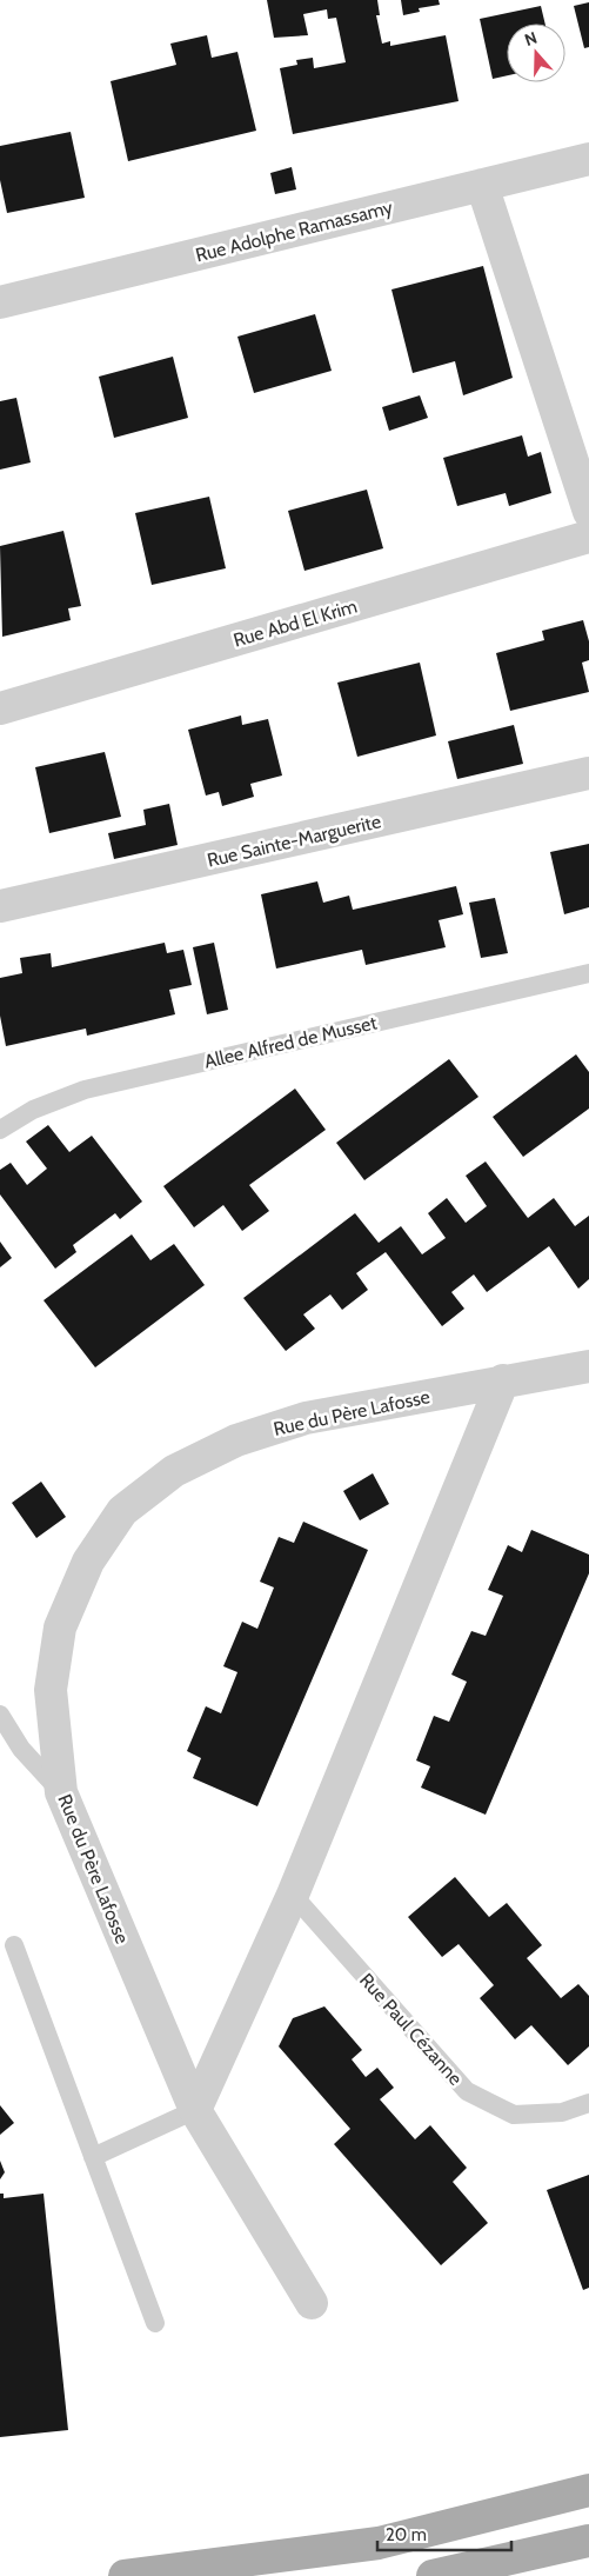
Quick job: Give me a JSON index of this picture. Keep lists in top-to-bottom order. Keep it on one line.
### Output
{"streets":{"street":["Rue Adolphe Ramassamy","Rue Abd El Krim","Rue Sainte-Marguerite","Rue du Père Lafosse"],"lane":["Allee Alfred de Musset","Rue Paul Cézanne"]},"scale_bar":"20 m","north":"top"}
